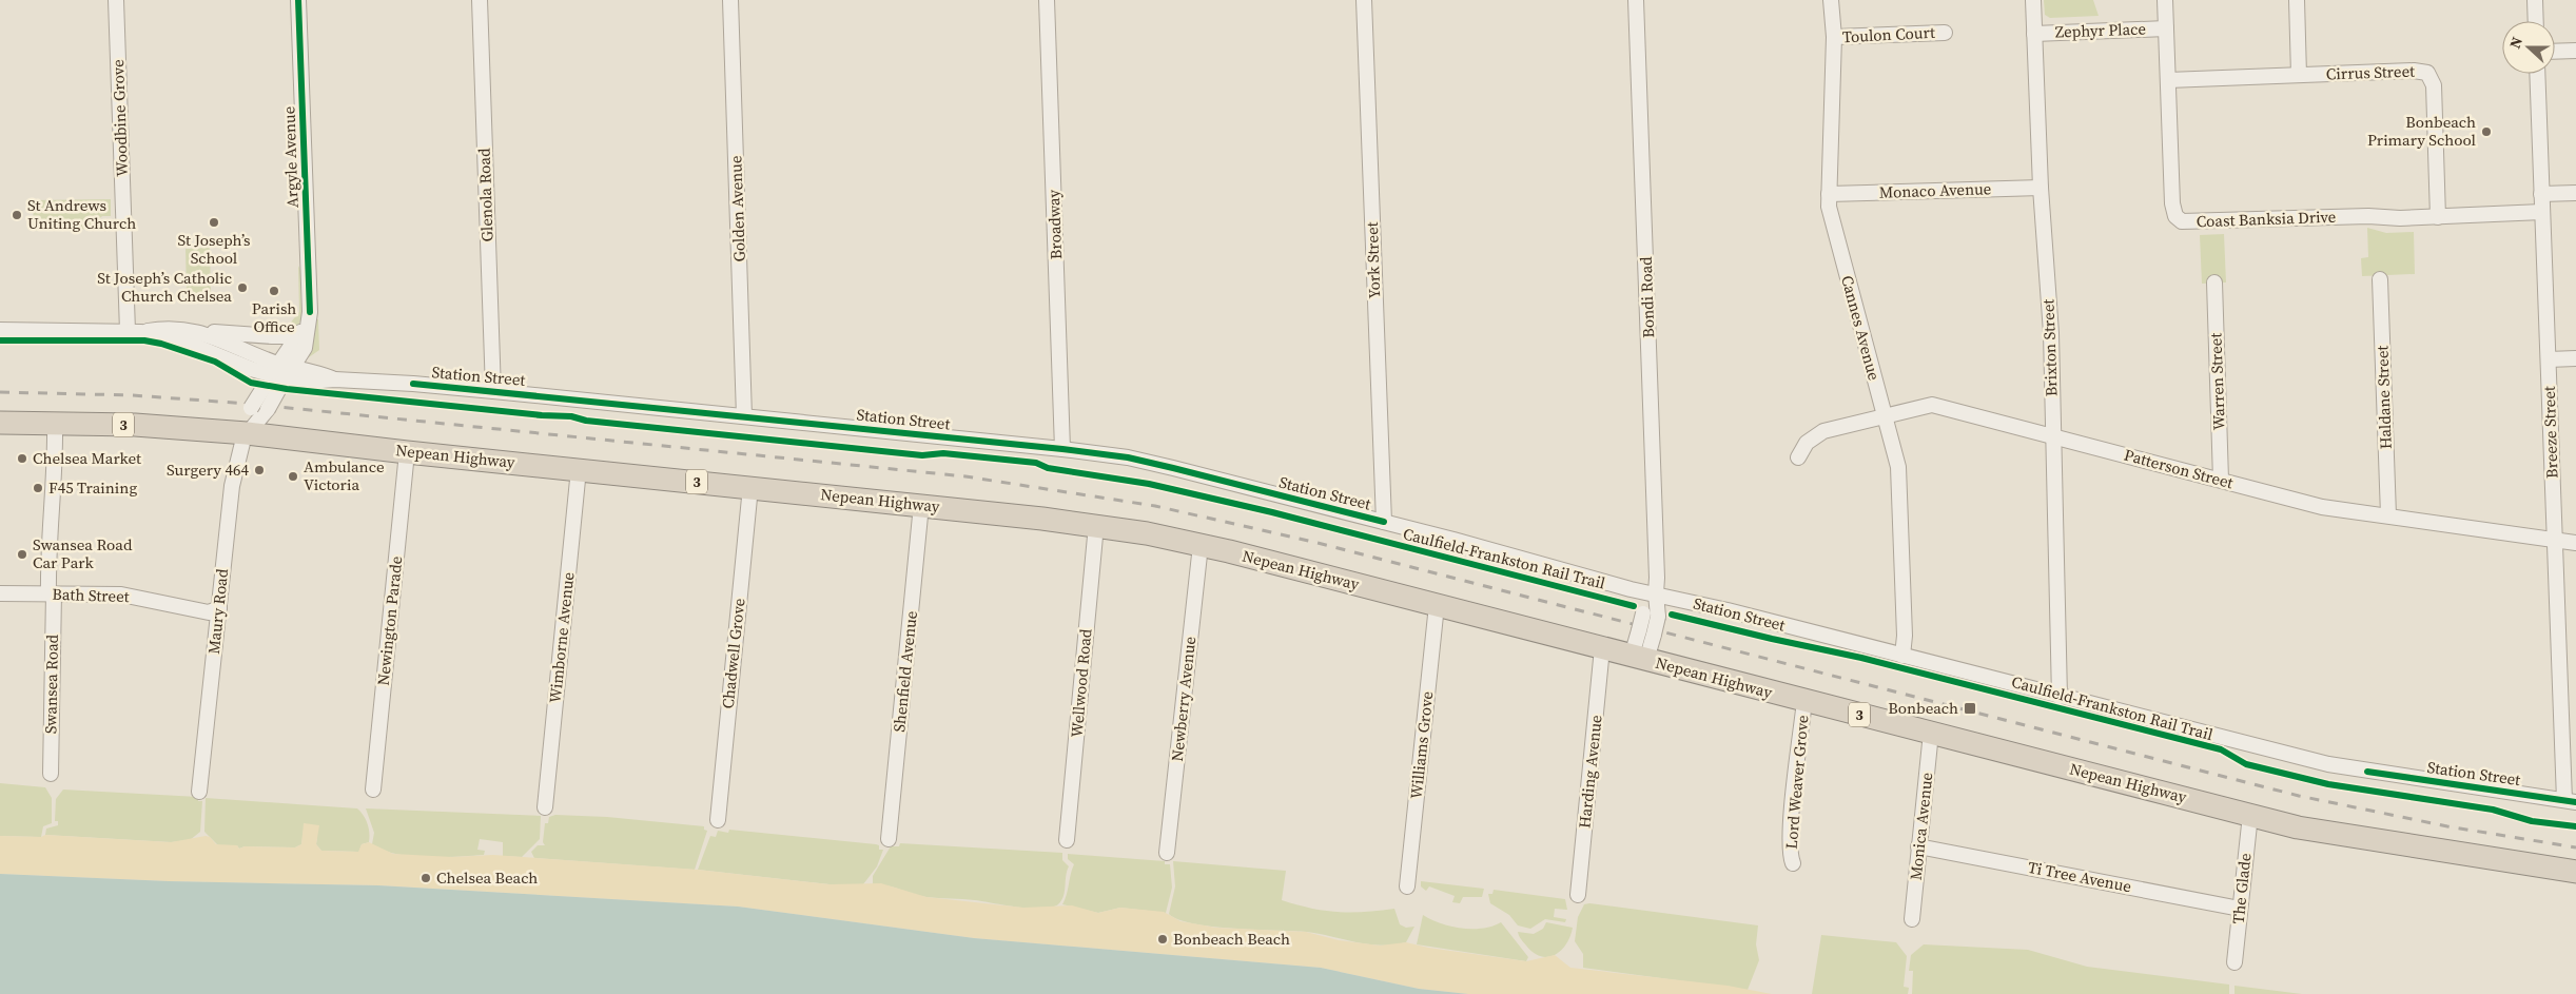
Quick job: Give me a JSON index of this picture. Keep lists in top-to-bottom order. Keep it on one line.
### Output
{"streets":{"highway":["3","Nepean Highway"],"street":["Zephyr Place","Toulon Court","Cirrus Street","Woodbine Grove","Argyle Avenue","Monaco Avenue","Glenola Road","Golden Avenue","Coast Banksia Drive","Broadway","York Street","Bondi Road","Cannes Avenue","Brixton Street","Station Street","Warren Street","Haldane Street","Breeze Street","Patterson Street","Bath Street","Maury Road","Newington Parade","Wimborne Avenue","Chadwell Grove","Shenfield Avenue","Wellwood Road","Swansea Road","Newberry Avenue","Williams Grove","Harding Avenue","Lord Weaver Grove","Monica Avenue","Ti Tree Avenue","The Glade"],"cycle path":["Caulfield-Frankston Rail Trail"]},"crossings":[["Zephyr Place","Coast Banksia Drive"],["Zephyr Place","Brixton Street"],["Toulon Court","Cannes Avenue"],["Cirrus Street","Coast Banksia Drive"],["Woodbine Grove","Station Street"],["Argyle Avenue","Station Street"],["Argyle Avenue","Nepean Highway"],["Argyle Avenue","Maury Road"],["Monaco Avenue","Cannes Avenue"],["Monaco Avenue","Brixton Street"],["Glenola Road","Station Street"],["Golden Avenue","Station Street"],["Coast Banksia Drive","Breeze Street"],["Broadway","Station Street"],["York Street","Station Street"],["Bondi Road","Station Street"],["Bondi Road","Nepean Highway"],["Cannes Avenue","Station Street"],["Cannes Avenue","Patterson Street"],["Brixton Street","Station Street"],["Brixton Street","Patterson Street"],["Station Street","Breeze Street"],["Warren Street","Patterson Street"],["Haldane Street","Patterson Street"],["Breeze Street","Patterson Street"],["Nepean Highway","Maury Road"],["Nepean Highway","Newington Parade"],["Nepean Highway","Wimborne Avenue"],["Nepean Highway","Chadwell Grove"],["Nepean Highway","Shenfield Avenue"],["Nepean Highway","Wellwood Road"],["Nepean Highway","Swansea Road"],["Nepean Highway","Newberry Avenue"],["Nepean Highway","Williams Grove"],["Nepean Highway","Harding Avenue"],["Nepean Highway","Lord Weaver Grove"],["Nepean Highway","Monica Avenue"],["Nepean Highway","The Glade"],["Bath Street","Maury Road"],["Bath Street","Swansea Road"],["Monica Avenue","Ti Tree Avenue"],["Ti Tree Avenue","The Glade"]],"places":{"other":["Bonbeach Primary School","St Andrews Uniting Church","St Joseph’s School","St Joseph’s Catholic Church Chelsea","Parish Office","Chelsea Market","Surgery 464","Ambulance Victoria","F45 Training","Swansea Road Car Park","Chelsea Beach","Bonbeach Beach"],"transit":["Bonbeach"]},"north":"left"}
